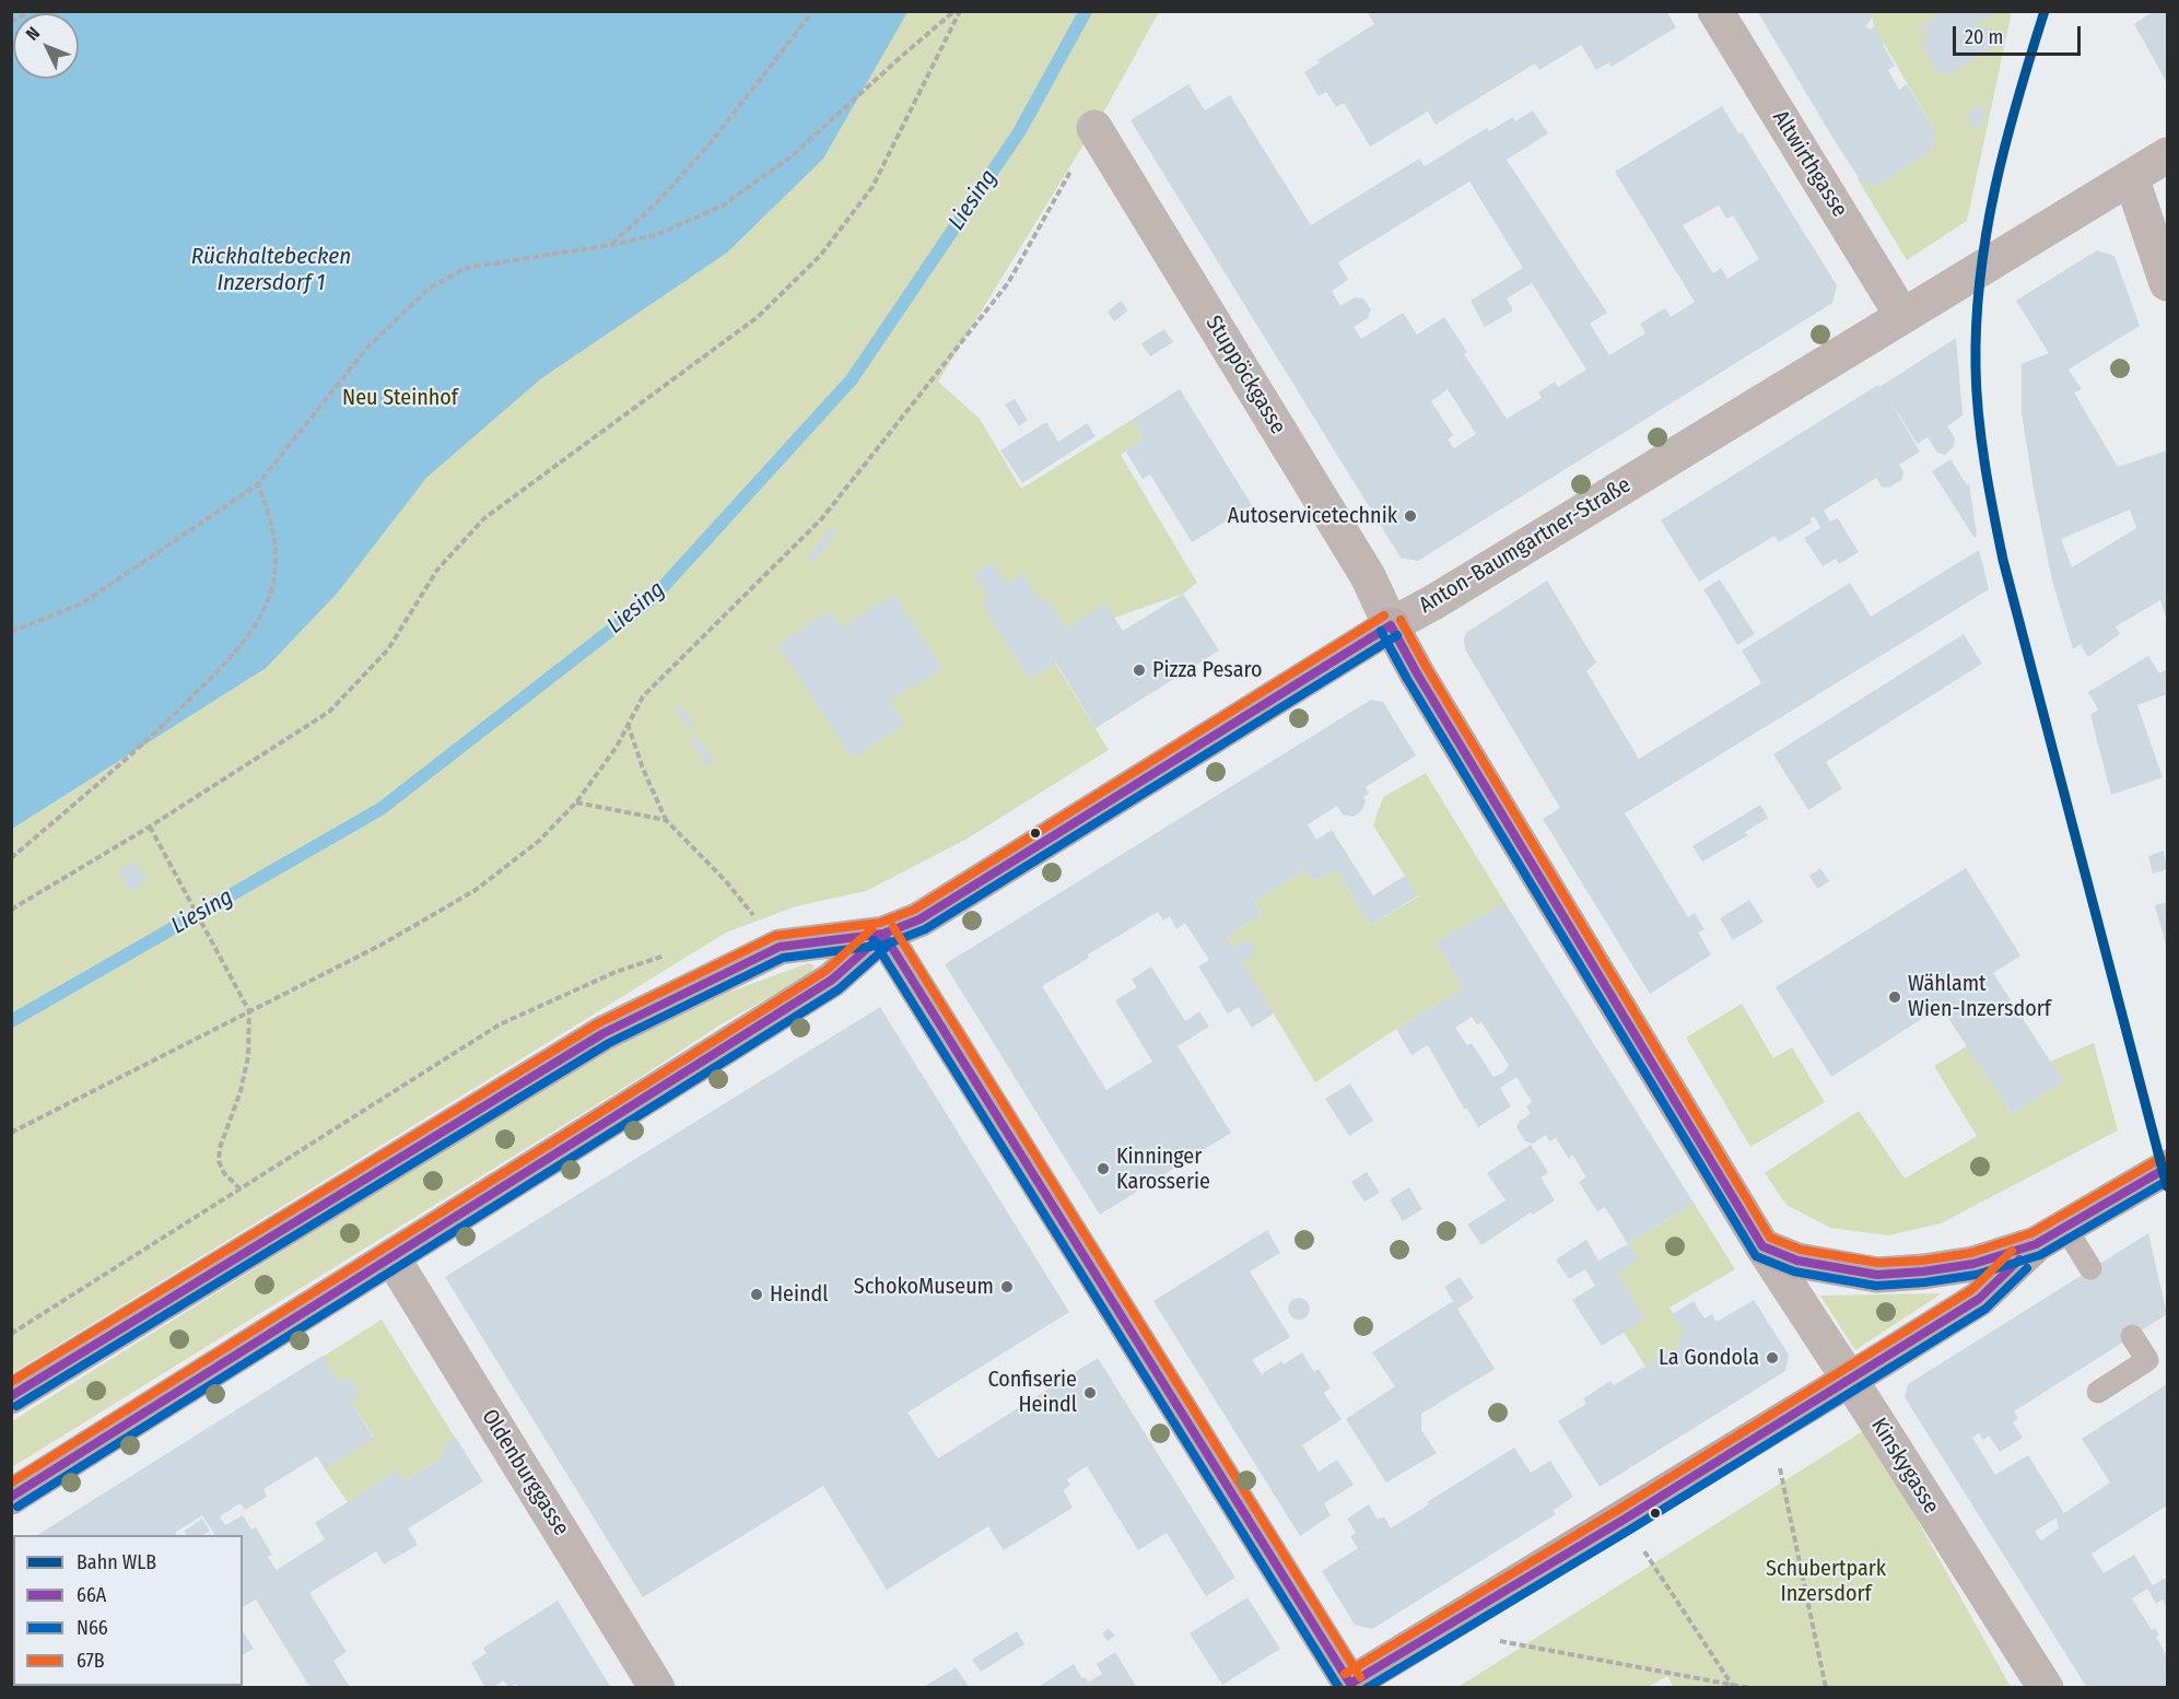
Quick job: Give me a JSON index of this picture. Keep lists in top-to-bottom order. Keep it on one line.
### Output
{"streets":{"main road":["Anton-Baumgartner-Straße","Kinskygasse"],"street":["Altwirthgasse","Stuppöckgasse","Oldenburggasse"]},"crossings":[["Altwirthgasse","Anton-Baumgartner-Straße"],["Stuppöckgasse","Anton-Baumgartner-Straße"],["Stuppöckgasse","Kinskygasse"],["Anton-Baumgartner-Straße","Kinskygasse"],["Anton-Baumgartner-Straße","Oldenburggasse"]],"water":["Liesing","Rückhaltebecken Inzersdorf 1"],"parks":["Neu Steinhof","Schubertpark Inzersdorf"],"places":["Autoservicetechnik","Pizza Pesaro","Wählamt Wien-Inzersdorf","Kinninger Karosserie","SchokoMuseum","Heindl","La Gondola","Confiserie Heindl"],"lines":["rail line WLB","transit line 67B","transit line 66A","transit line N66"],"legend":["Bahn WLB","66A","N66","67B"],"scale_bar":"20 m","north":"top left"}
